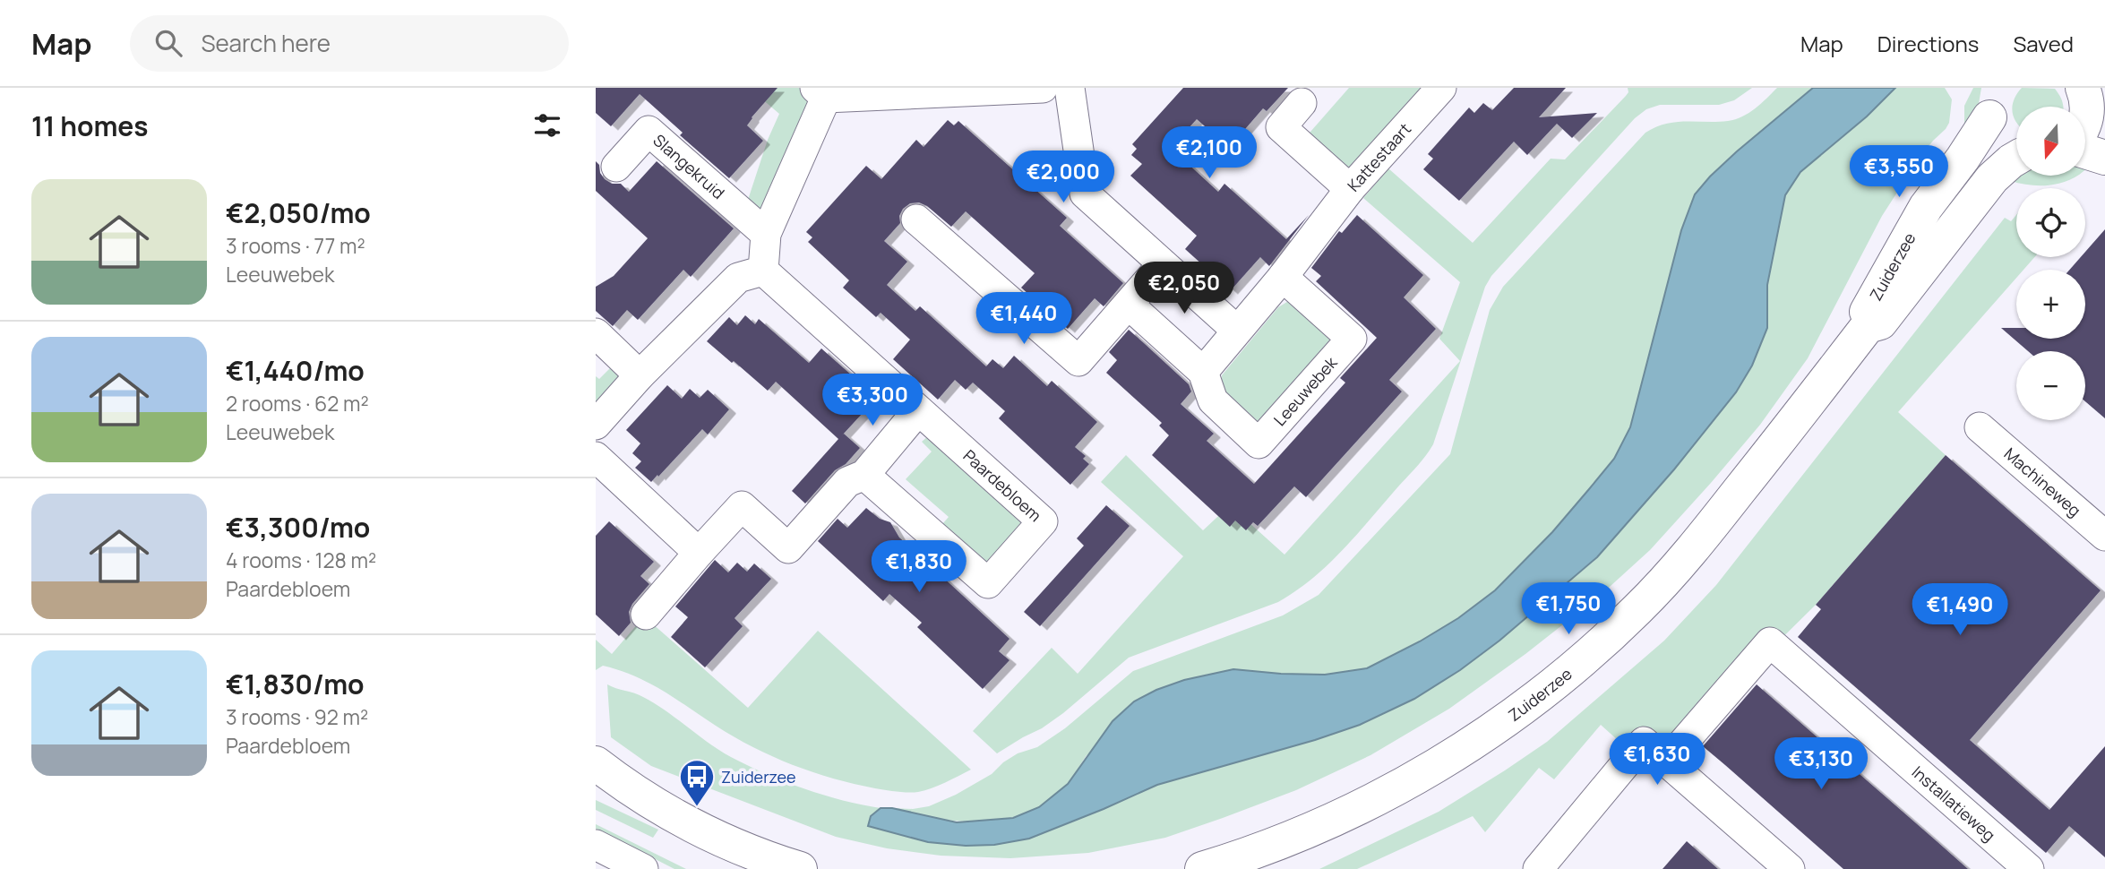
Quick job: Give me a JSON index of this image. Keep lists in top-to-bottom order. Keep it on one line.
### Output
{"streets":{"street":["Kattestaart","Slangekruid","Zuiderzee","Leeuwebek","Machineweg","Paardebloem","Installatieweg"]},"places":{"bus stop":["Zuiderzee"]},"north":"bottom","page":{"header":"Map","search":"Search here","nav":["Map","Directions","Saved"],"heading":"11 homes","map_buttons":["+","−"],"price":["€2,100","€3,550","€2,000","€2,050","€1,440","€3,300","€1,830","€1,750","€1,490","€1,630","€3,130"],"list":[{"name":"€2,050/mo","note":"3 rooms · 77 m² · Leeuwebek"},{"name":"€1,440/mo","note":"2 rooms · 62 m² · Leeuwebek"},{"name":"€3,300/mo","note":"4 rooms · 128 m² · Paardebloem"},{"name":"€1,830/mo","note":"3 rooms · 92 m² · Paardebloem"}]}}
